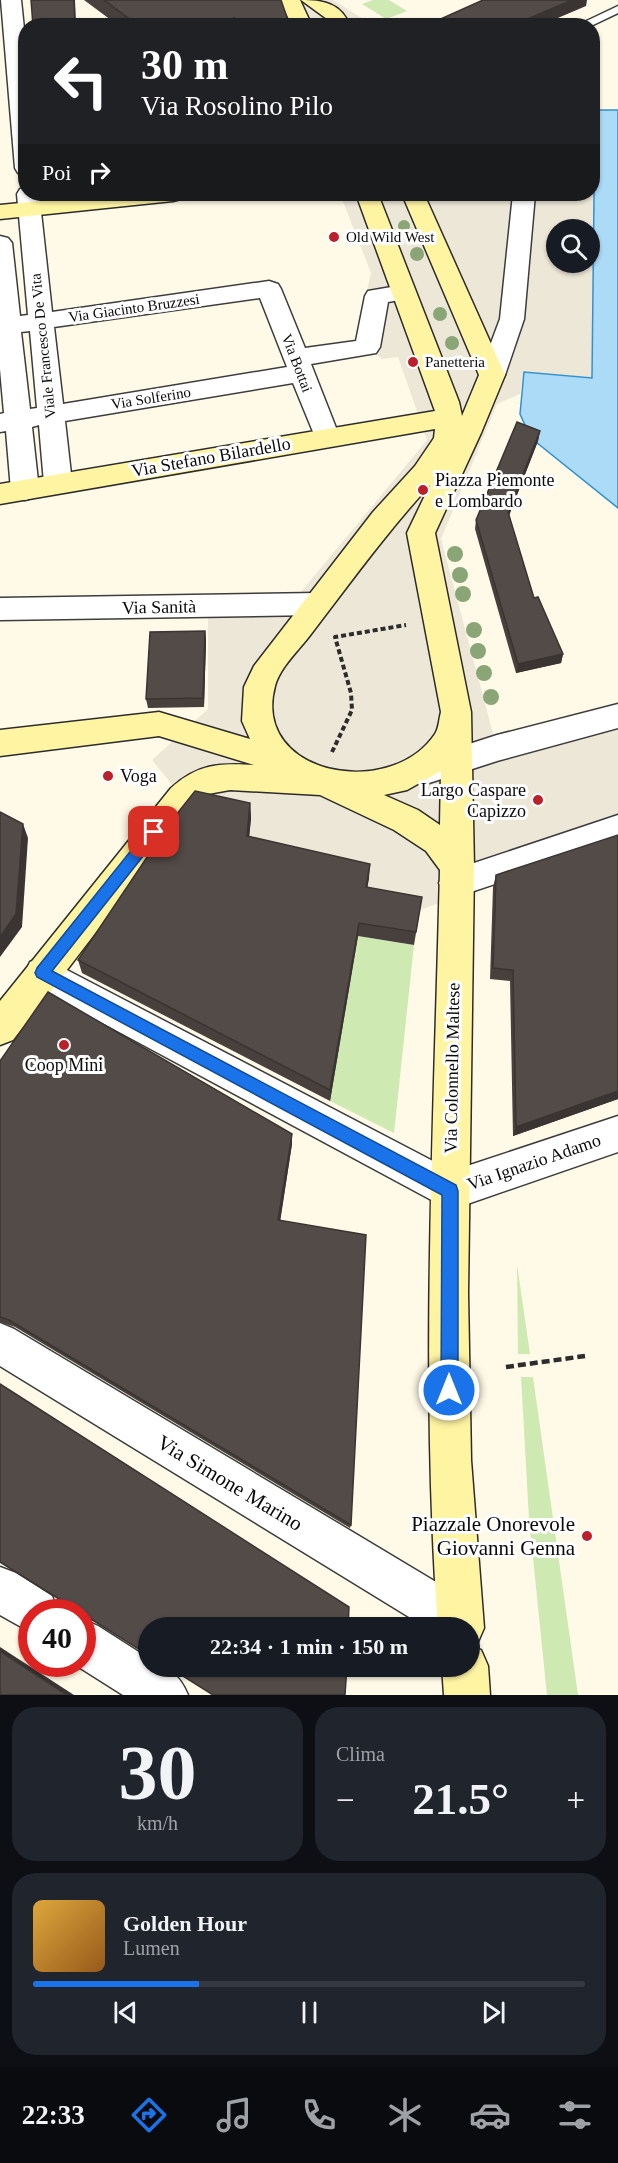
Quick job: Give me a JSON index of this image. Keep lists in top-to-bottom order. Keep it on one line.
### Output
{"streets":{"main road":["Via Stefano Bilardello","Via Colonnello Maltese"],"street":["Via Giacinto Bruzzesi","Viale Francesco De Vita","Via Bottai","Via Solferino","Via Sanità","Via Ignazio Adamo","Via Simone Marino"]},"crossings":[["Via Giacinto Bruzzesi","Viale Francesco De Vita"],["Via Giacinto Bruzzesi","Via Bottai"],["Viale Francesco De Vita","Via Solferino"],["Viale Francesco De Vita","Via Stefano Bilardello"],["Via Bottai","Via Solferino"],["Via Bottai","Via Stefano Bilardello"],["Via Stefano Bilardello","Via Colonnello Maltese"],["Via Colonnello Maltese","Via Ignazio Adamo"]],"places":["Old Wild West","Panetteria","Piazza Piemonte e Lombardo","Voga","Largo Caspare Capizzo","Coop Mini","Piazzale Onorevole Giovanni Genna"],"page":{"turn":["30 m","Via Rosolino Pilo"],"then":"Poi","limit":"40","trip":"22:34 · 1 min · 150 m","tile":[["30","km/h"],"Clima"],"heat":["−","21.5°","+"],"song":["Golden Hour","Lumen"],"tabs":"22:33"}}
